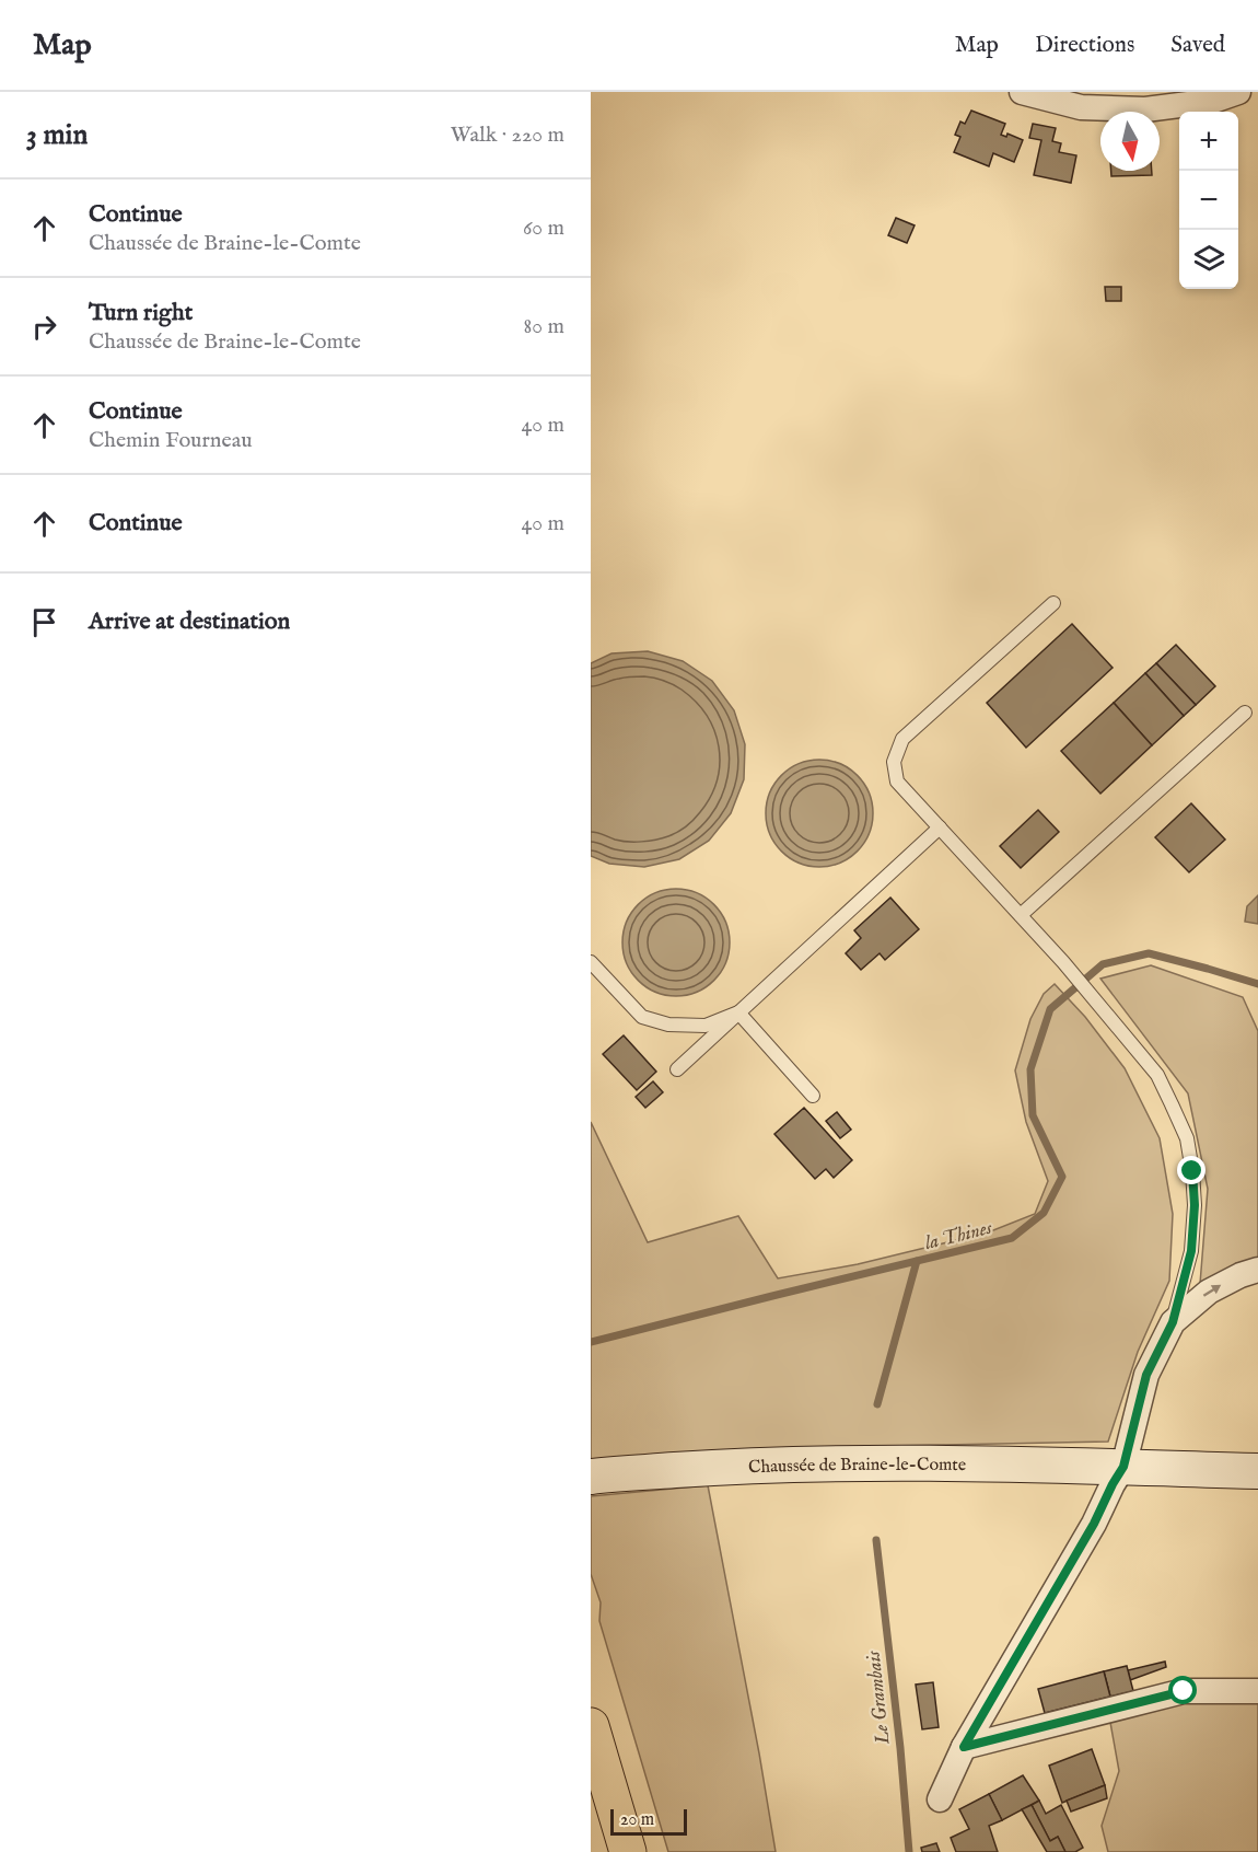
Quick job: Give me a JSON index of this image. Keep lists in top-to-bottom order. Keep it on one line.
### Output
{"streets":{"main road":["Chaussée de Braine-le-Comte"]},"water":["la Thines","Le Grambais"],"scale_bar":"20 m","north":"bottom","page":{"header":"Map","nav":["Map","Directions","Saved"],"heading":["3 min","Walk · 220 m"],"map_buttons":["+","−"],"list":[["Continue","Chaussée de Braine-le-Comte","60 m"],["Turn right","Chaussée de Braine-le-Comte","80 m"],["Continue","Chemin Fourneau","40 m"],["Continue","40 m"],"Arrive at destination"],"scale":"20 m"}}
